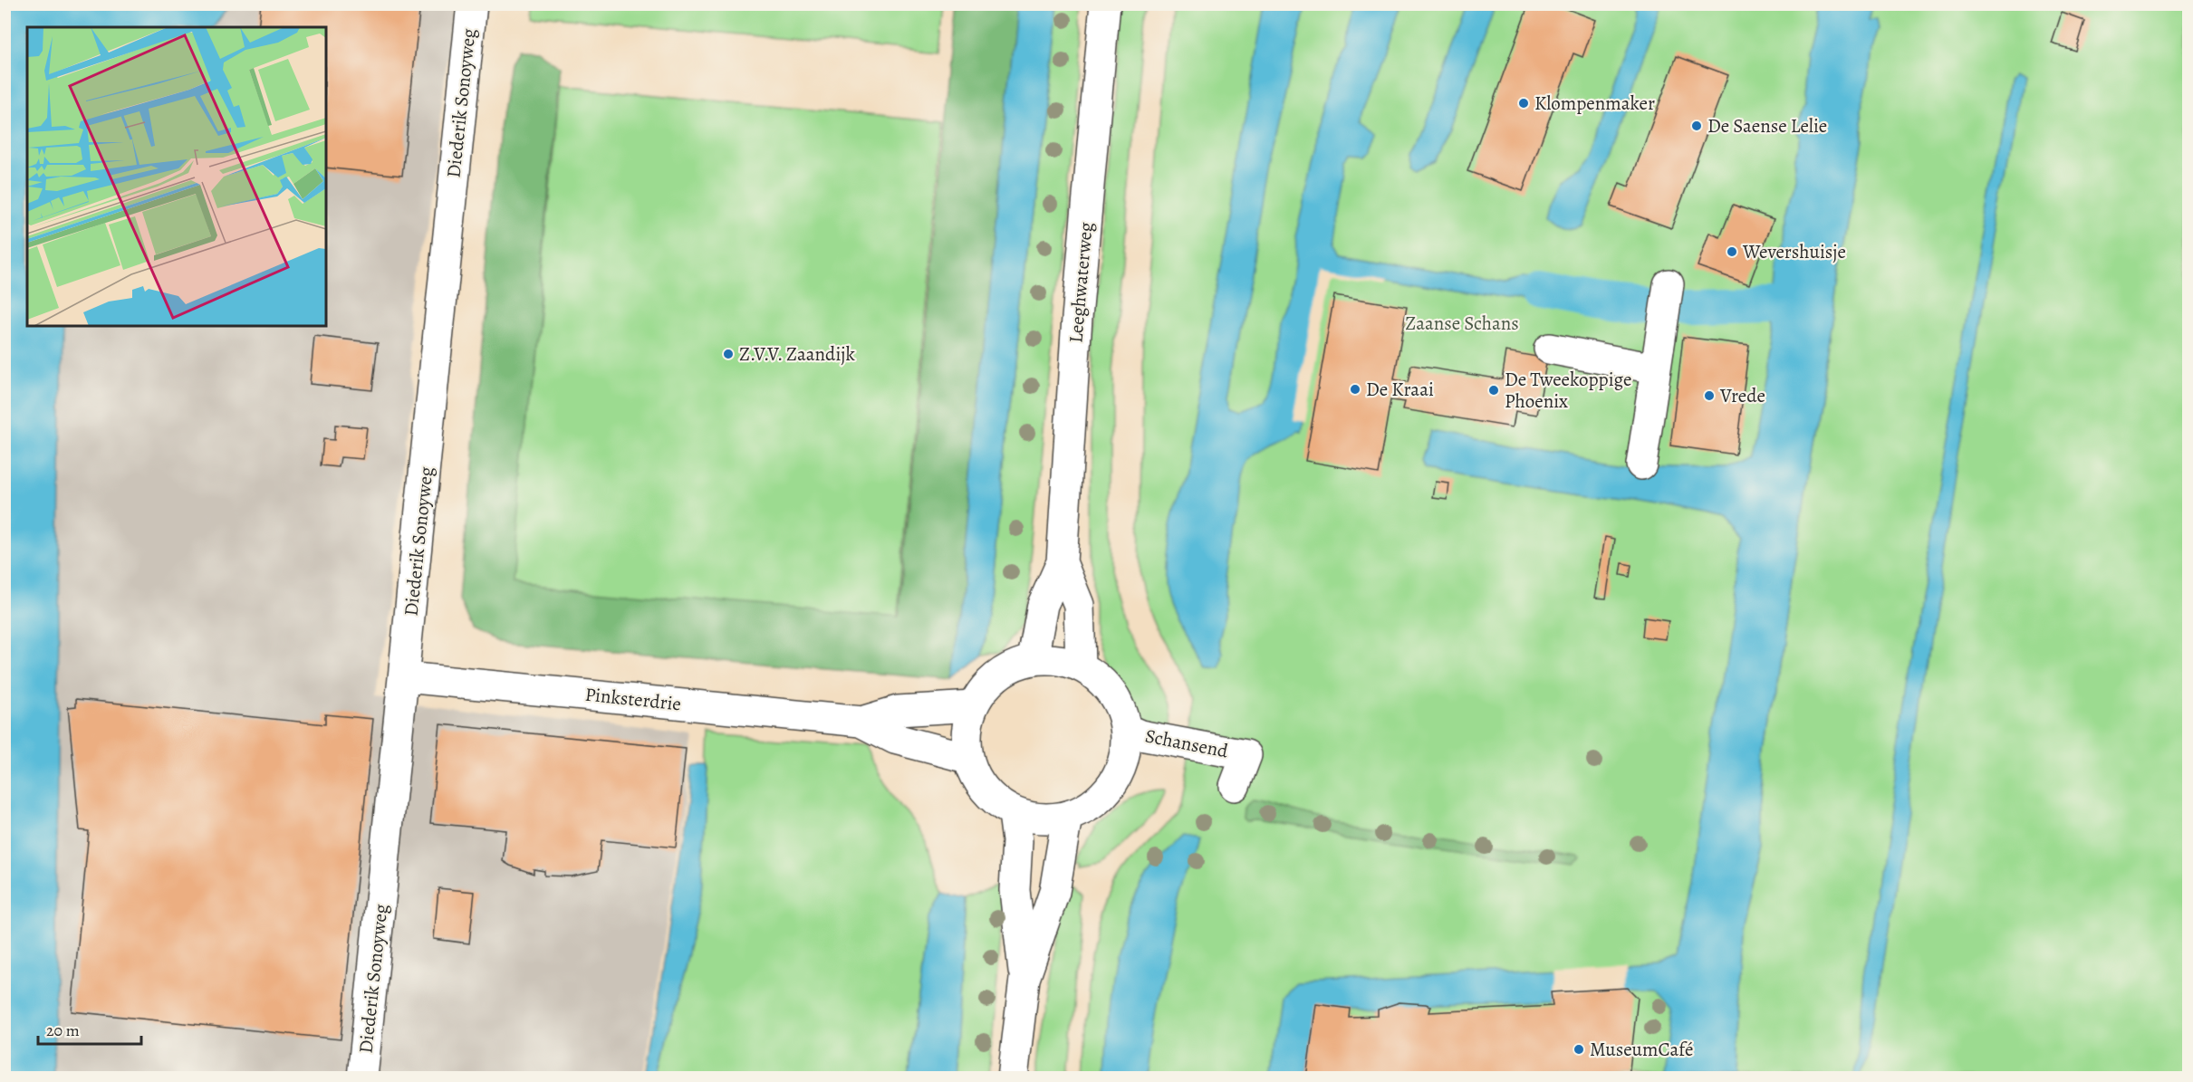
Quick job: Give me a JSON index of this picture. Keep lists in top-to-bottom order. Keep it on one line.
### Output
{"streets":{"street":["Diederik Sonoyweg","Leeghwaterweg","Pinksterdrie","Schansend"]},"crossings":[["Diederik Sonoyweg","Pinksterdrie"],["Leeghwaterweg","Pinksterdrie"],["Leeghwaterweg","Schansend"],["Pinksterdrie","Schansend"]],"parks":["Zaanse Schans"],"places":["Klompenmaker","De Saense Lelie","Wevershuisje","Z.V.V. Zaandijk","De Kraai","De Tweekoppige Phoenix","Vrede","MuseumCafé"],"scale_bar":"20 m"}
